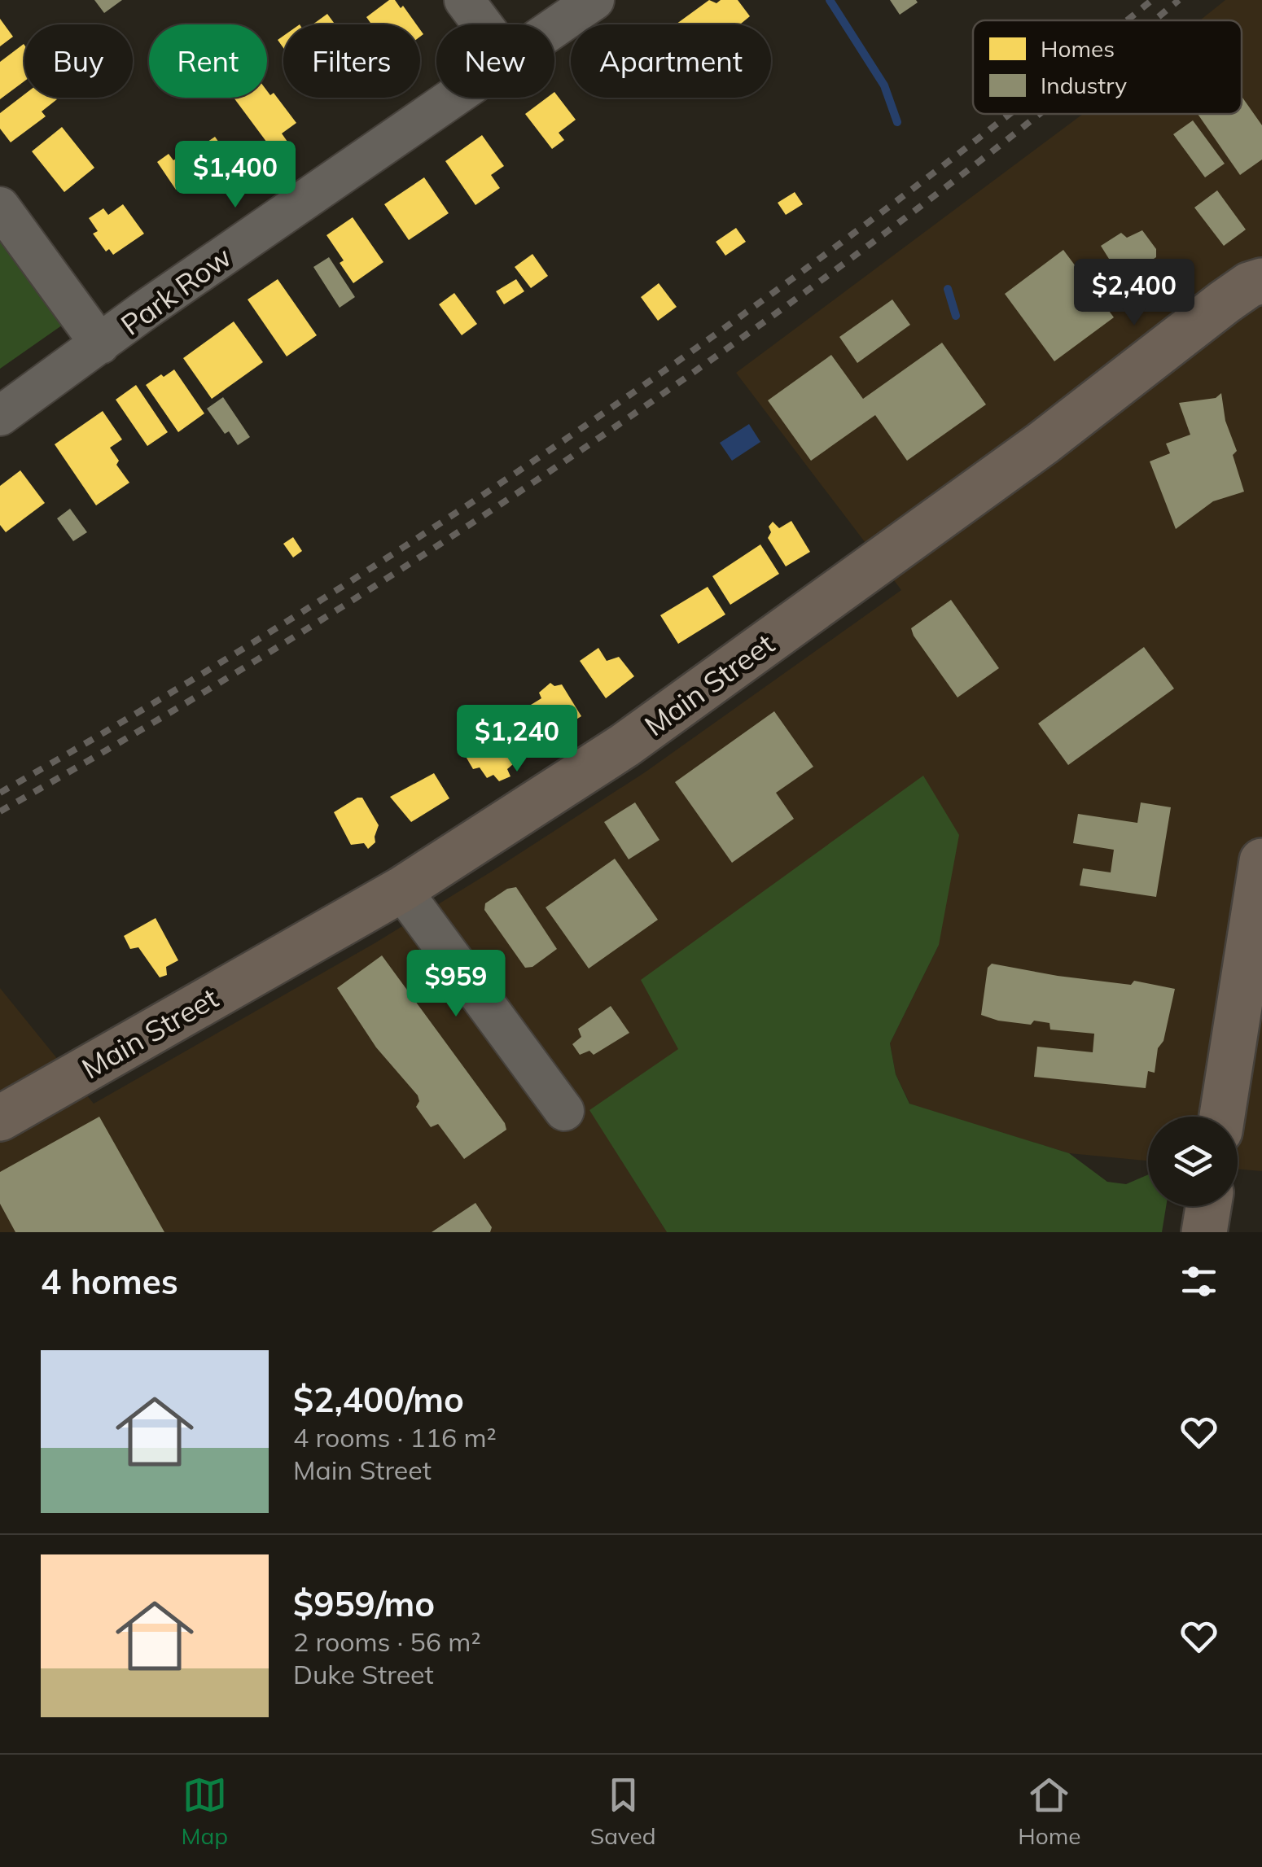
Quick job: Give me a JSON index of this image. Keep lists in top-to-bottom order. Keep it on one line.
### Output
{"streets":{"main road":["Main Street"],"street":["Park Row"]},"legend":["Homes","Industry"],"page":{"chip":["Buy","Rent","Filters","New","Apartment"],"price":["$1,400","$2,400","$1,240","$959"],"heading":"4 homes","list":[{"name":"$2,400/mo","note":"4 rooms · 116 m² · Main Street"},{"name":"$959/mo","note":"2 rooms · 56 m² · Duke Street"}],"tabs":["Map","Saved","Home"]}}
